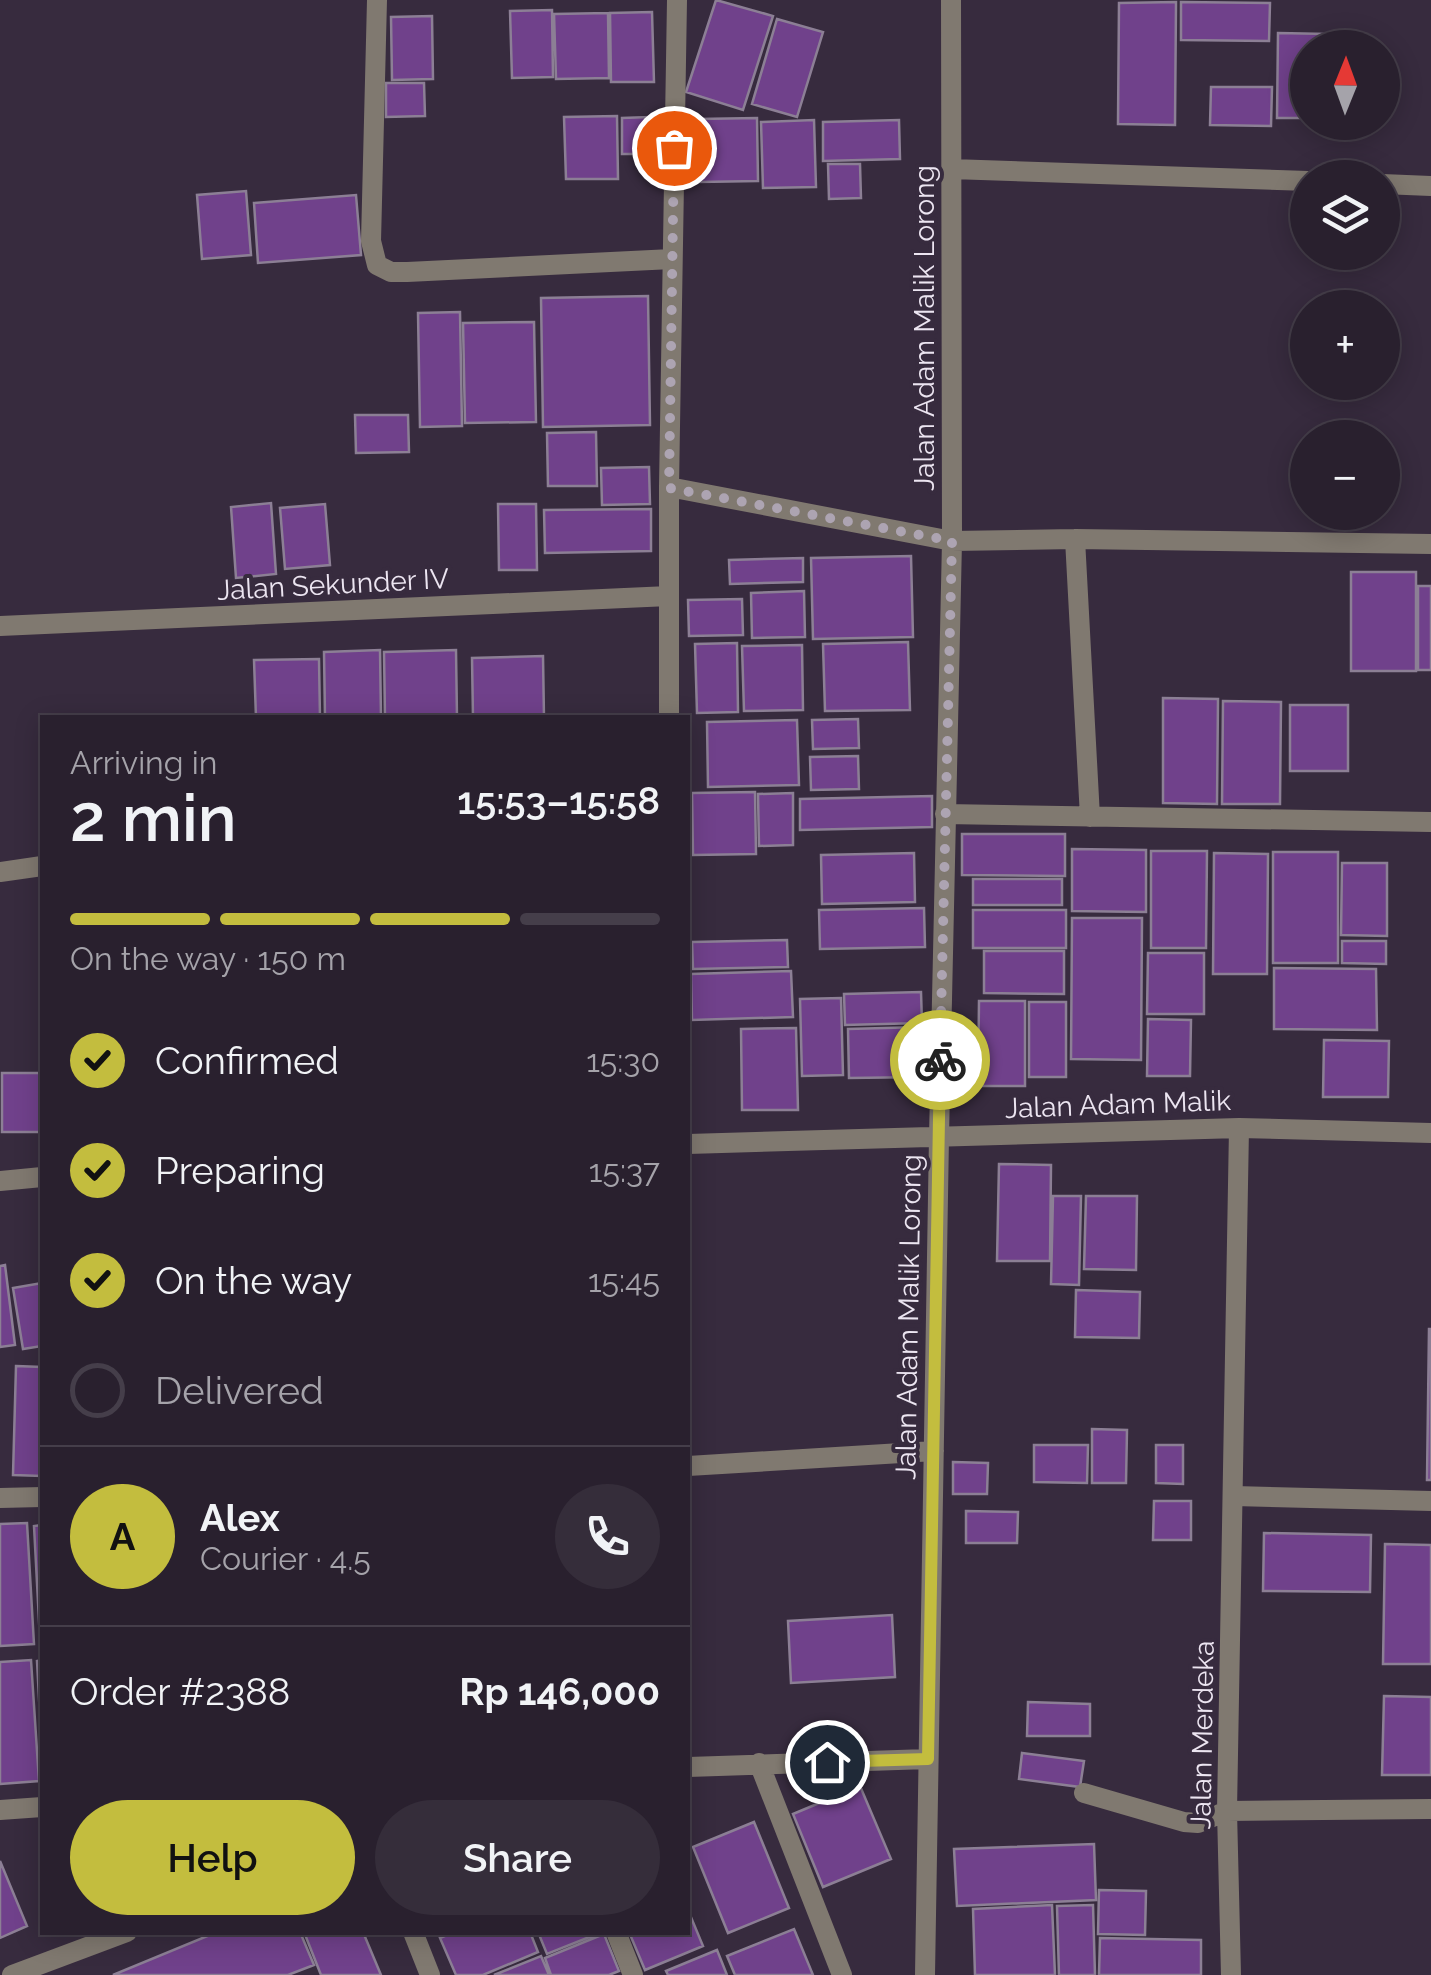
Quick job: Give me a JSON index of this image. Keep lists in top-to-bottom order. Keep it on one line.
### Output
{"streets":{"street":["Jalan Adam Malik Lorong","Jalan Sekunder IV","Jalan Adam Malik","Jalan Merdeka"]},"crossings":[["Jalan Adam Malik Lorong","Jalan Adam Malik"],["Jalan Adam Malik","Jalan Merdeka"]],"north":"top","page":{"map_buttons":["+","−"],"heading":["2 min","Arriving in","15:53–15:58"],"panel":["Alex","Courier · 4.5","Order #2388","Rp 146,000"],"bar":"On the way · 150 m","list":[["Confirmed","15:30"],["Preparing","15:37"],["On the way","15:45"],"Delivered"],"round":"A","buttons":["Help","Share"]}}
